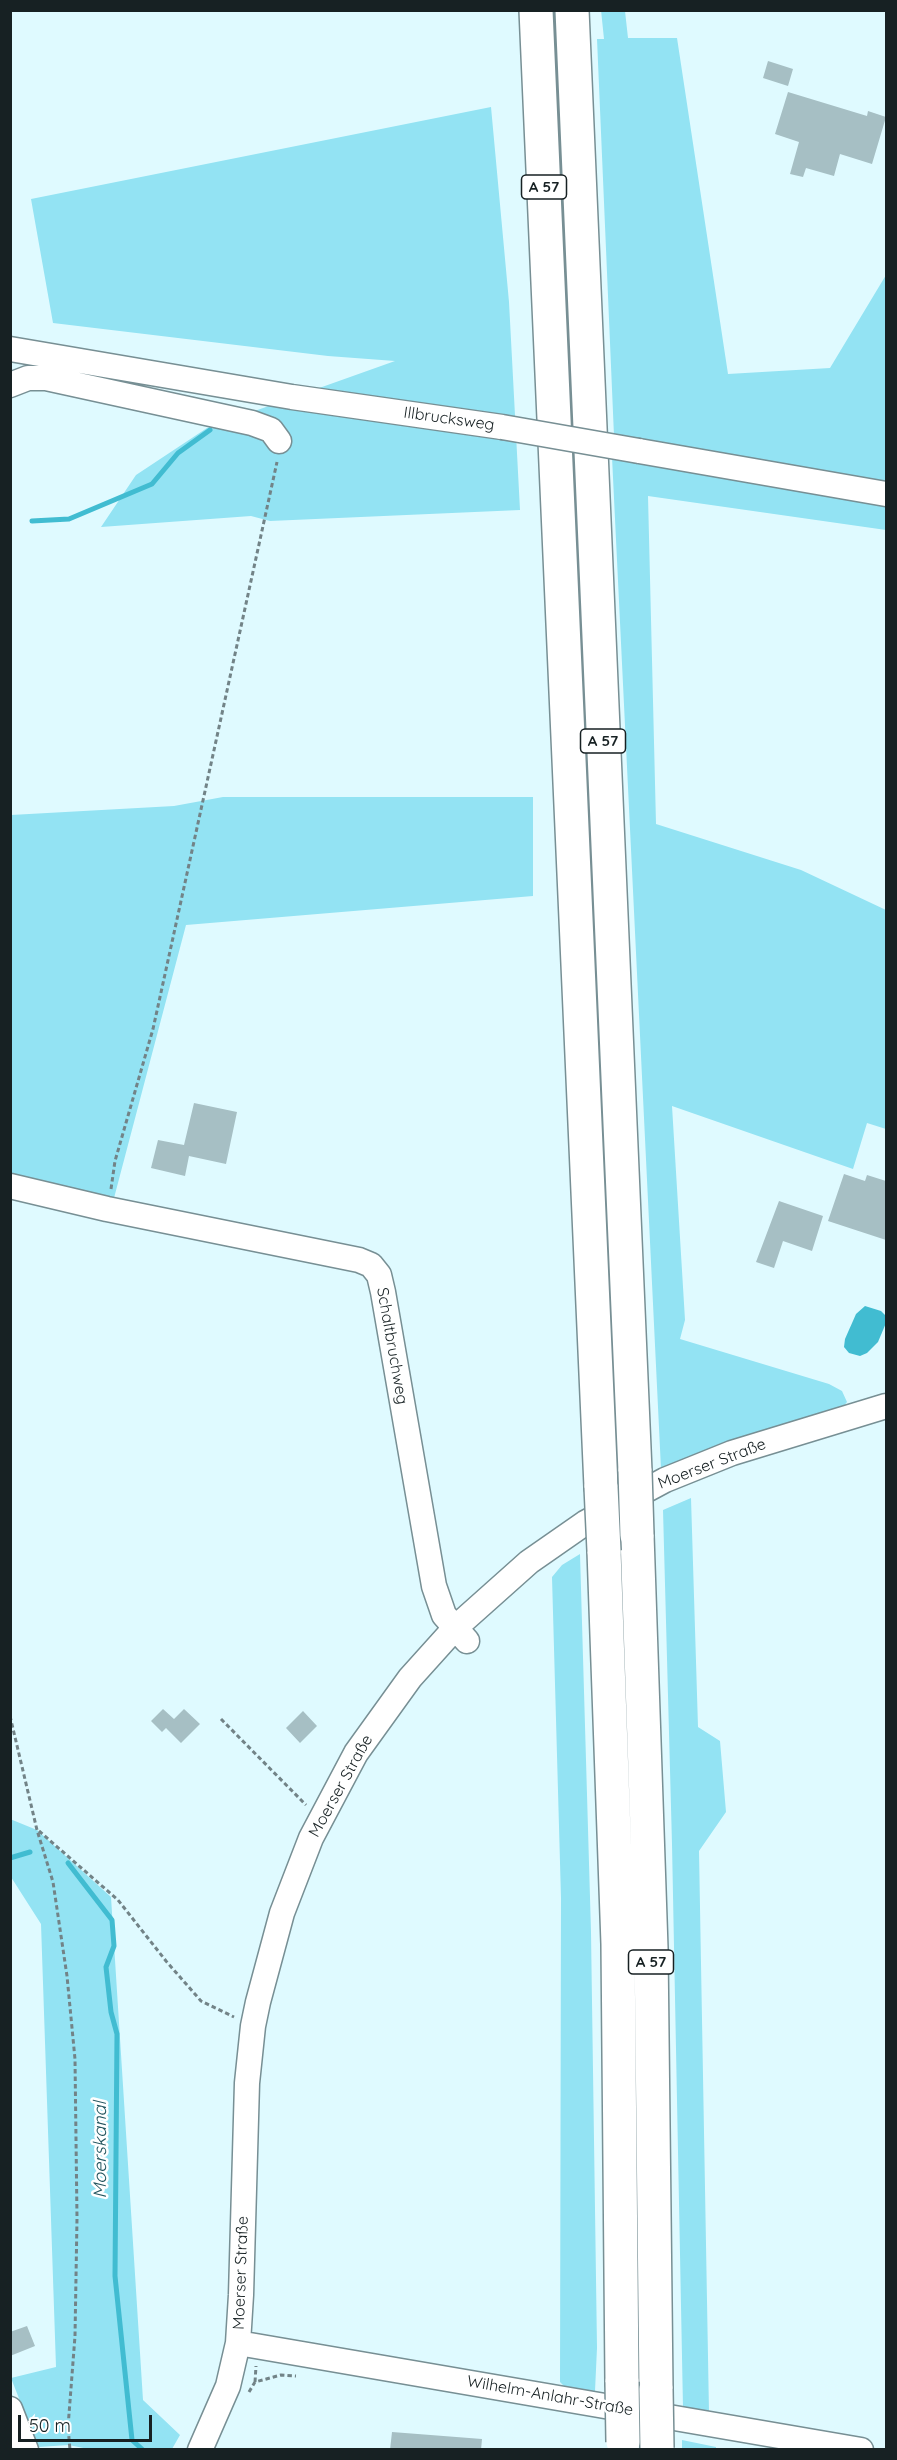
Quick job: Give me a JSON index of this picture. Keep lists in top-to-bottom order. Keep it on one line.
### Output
{"streets":{"highway":["A 57"],"street":["Illbrucksweg","Schaltbruchweg","Moerser Straße","Wilhelm-Anlahr-Straße"]},"crossings":[["Schaltbruchweg","Moerser Straße"],["Moerser Straße","Wilhelm-Anlahr-Straße"]],"water":["Moerskanal"],"scale_bar":"50 m"}
